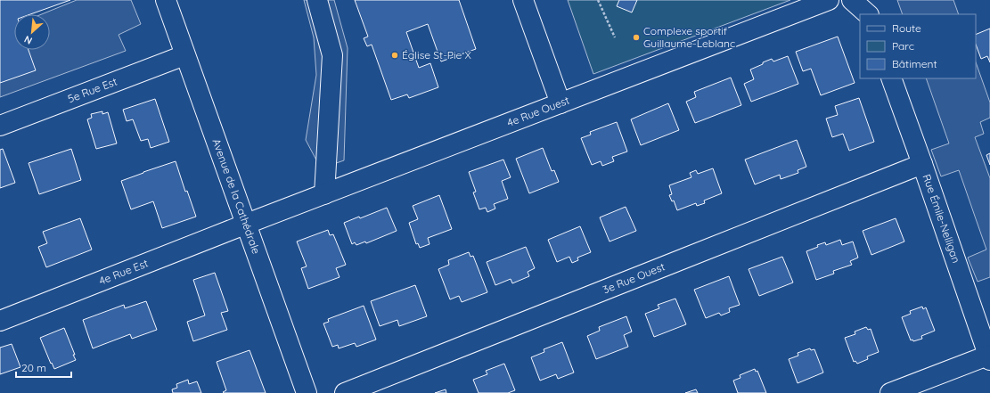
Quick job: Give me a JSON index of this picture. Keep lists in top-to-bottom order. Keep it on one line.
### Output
{"streets":{"street":["5e Rue Est","4e Rue Ouest","Avenue de la Cathédrale","Rue Émile-Nelligan","4e Rue Est","3e Rue Ouest"]},"crossings":[["5e Rue Est","Avenue de la Cathédrale"],["4e Rue Ouest","Avenue de la Cathédrale"],["4e Rue Ouest","4e Rue Est"],["Avenue de la Cathédrale","4e Rue Est"],["Rue Émile-Nelligan","3e Rue Ouest"]],"places":["Complexe sportif Guillaume-Leblanc","Église St-Pie X"],"legend":["Route","Parc","Bâtiment"],"scale_bar":"20 m","north":"bottom left"}
